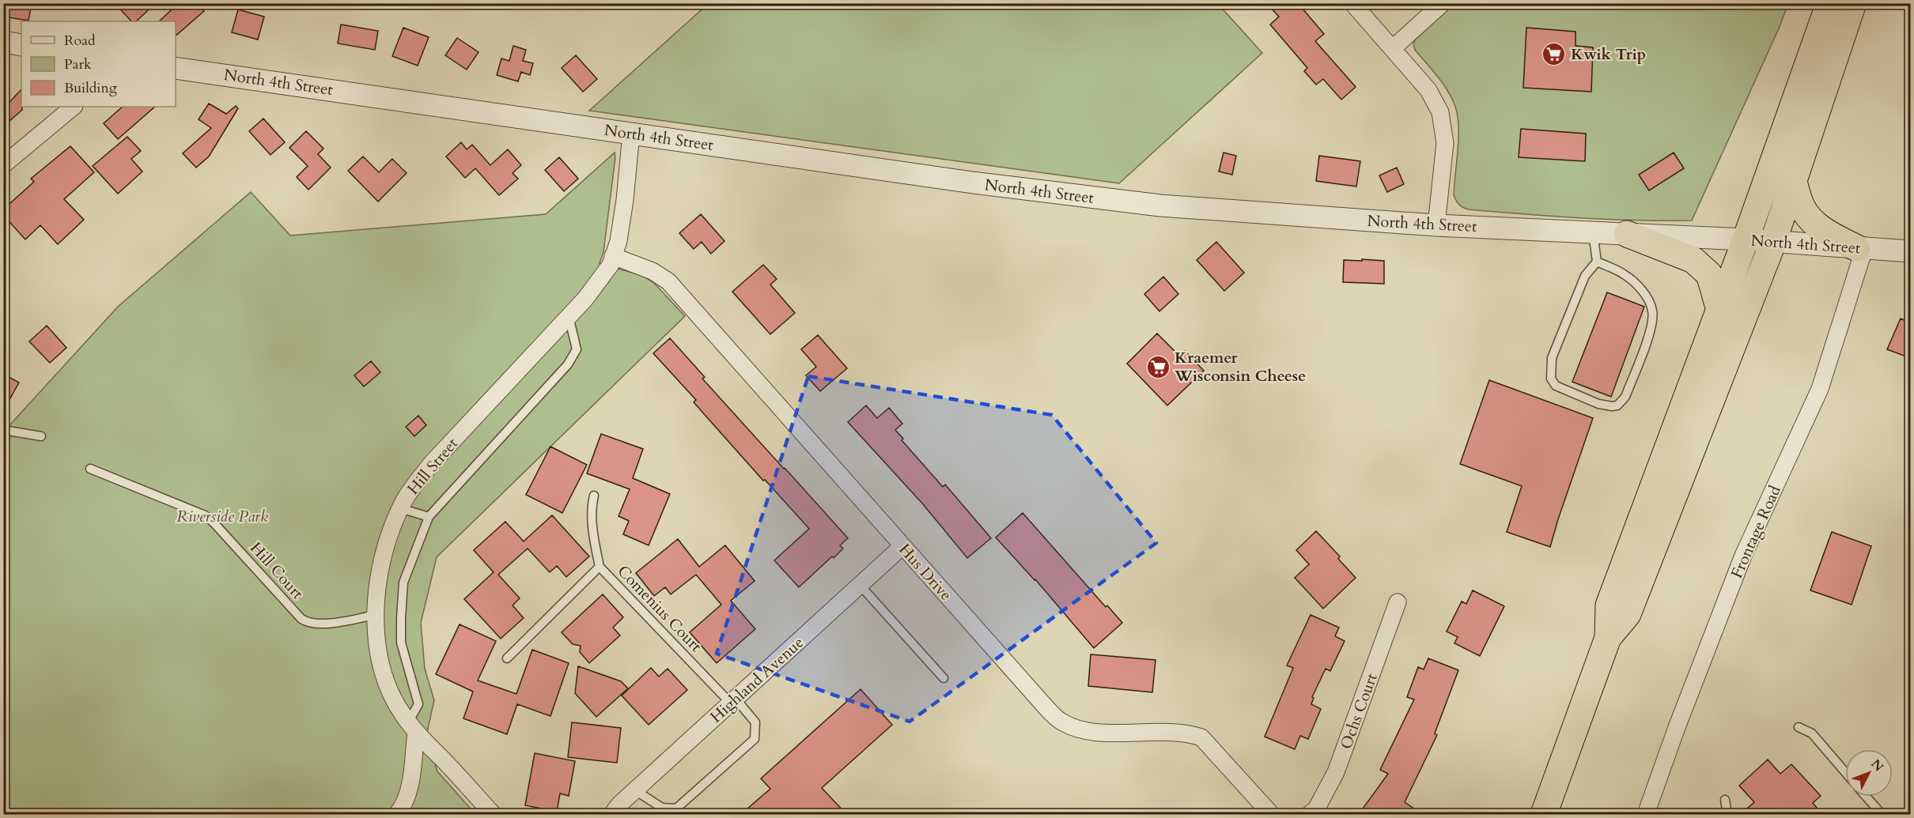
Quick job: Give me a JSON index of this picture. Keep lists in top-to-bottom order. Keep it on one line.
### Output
{"streets":{"street":["North 4th Street","Hill Street","Frontage Road","Hus Drive","Highland Avenue","Ochs Court"],"lane":["Hill Court","Comenius Court"]},"crossings":[["North 4th Street","Hill Street"],["North 4th Street","Frontage Road"],["Hill Street","Hill Court"],["Hill Street","Hus Drive"],["Hus Drive","Highland Avenue"],["Comenius Court","Highland Avenue"]],"parks":["Riverside Park"],"places":{"supermarket":["Kwik Trip","Kraemer Wisconsin Cheese"]},"legend":["Road","Park","Building"],"north":"top right"}
